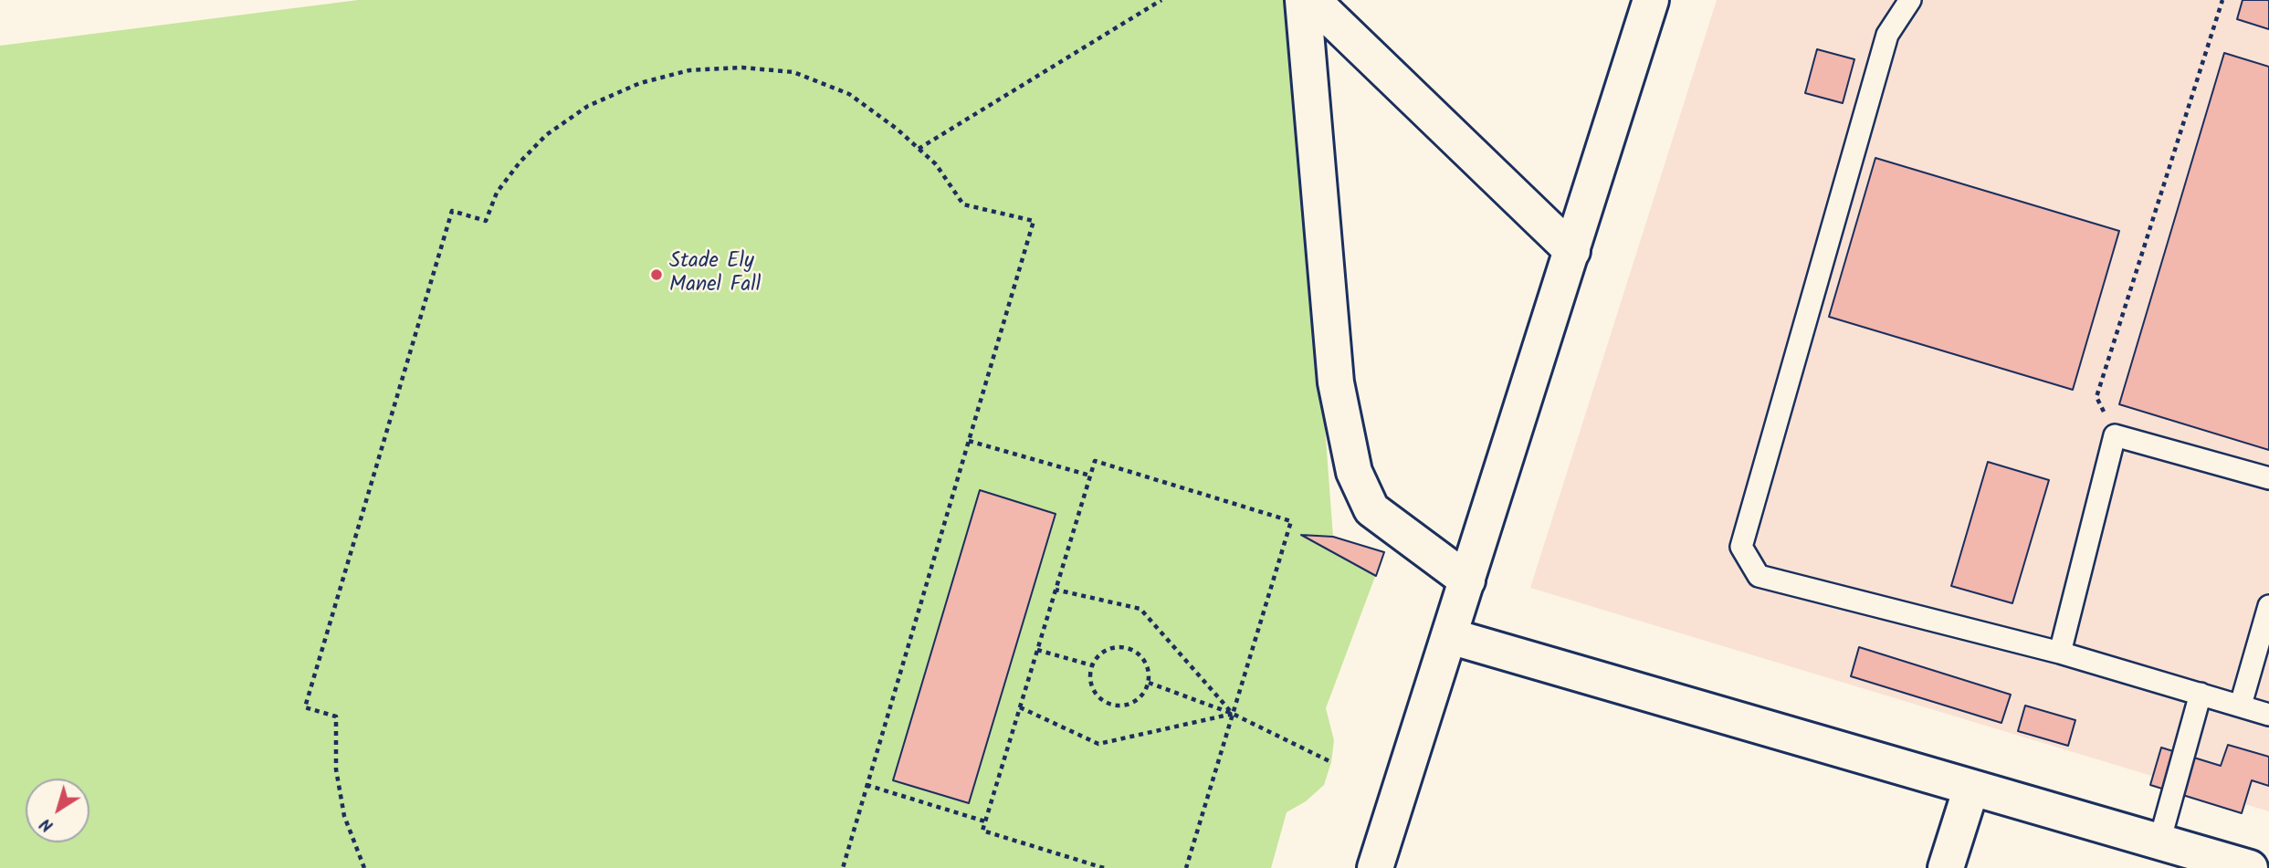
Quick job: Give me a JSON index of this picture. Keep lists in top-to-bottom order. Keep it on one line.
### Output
{"places":["Stade Ely Manel Fall"],"north":"bottom left"}
